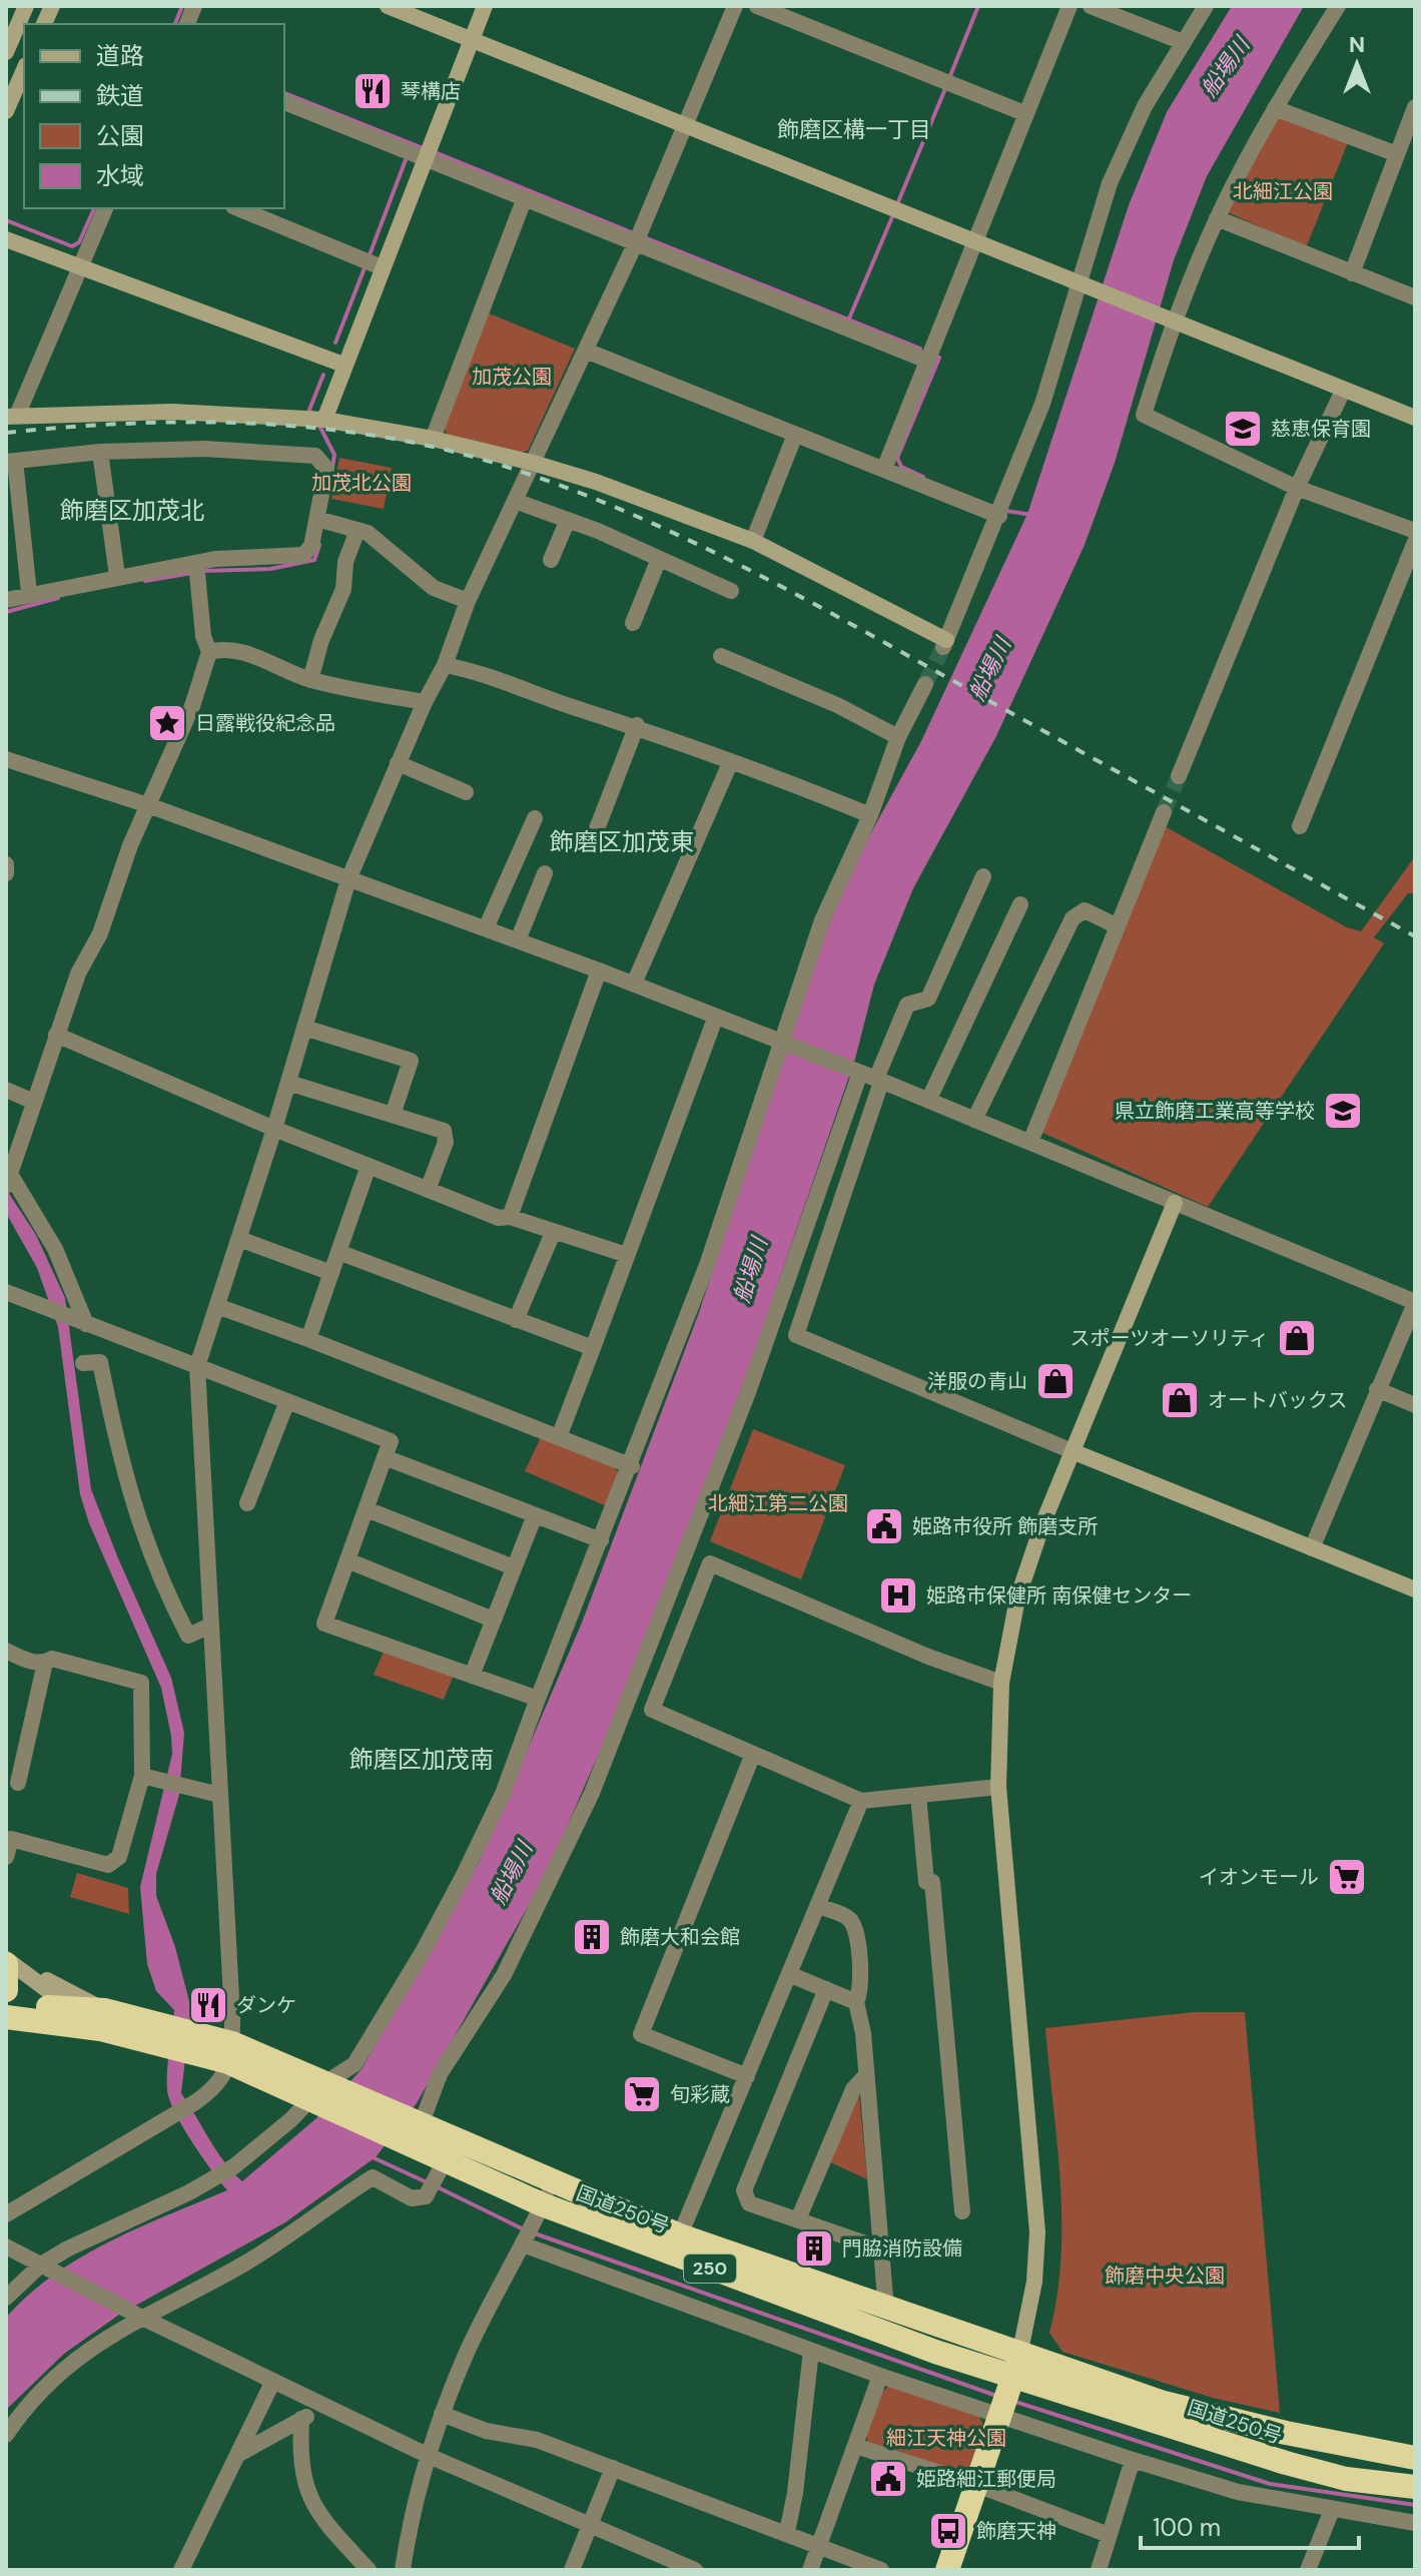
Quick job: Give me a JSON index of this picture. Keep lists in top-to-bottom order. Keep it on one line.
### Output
{"streets":{"highway":["国道250号","250"]},"districts":["飾磨区構一丁目","飾磨区加茂北","飾磨区加茂東","飾磨区加茂南"],"water":["船場川"],"parks":["北細江公園","加茂公園","加茂北公園","北細江第二公園","飾磨中央公園","細江天神公園"],"places":{"restaurant":["琴構店","ダンケ"],"school or university":["慈恵保育園","県立飾磨工業高等学校"],"place":["日露戦役紀念品"],"shop":["スポーツオーソリティ","洋服の青山","オートバックス"],"public building":["姫路市役所 飾磨支所","姫路細江郵便局"],"hospital":["姫路市保健所 南保健センター"],"supermarket":["イオンモール","旬彩蔵"],"building":["飾磨大和会館","門脇消防設備"],"bus stop":["飾磨天神"]},"legend":["道路","鉄道","公園","水域"],"scale_bar":"100 m","north":"top"}
